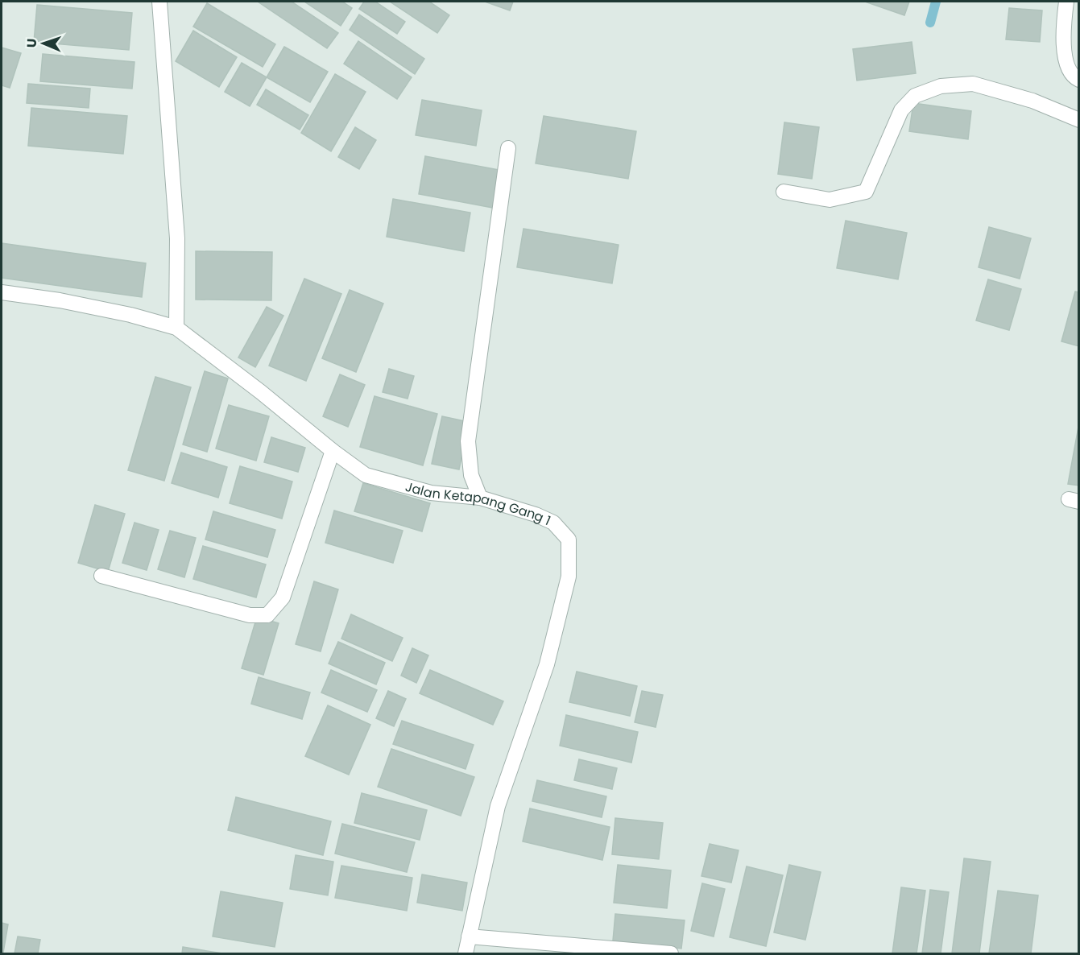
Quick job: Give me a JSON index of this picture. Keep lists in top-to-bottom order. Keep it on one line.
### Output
{"streets":{"street":["Jalan Ketapang Gang 1"]},"north":"left"}
